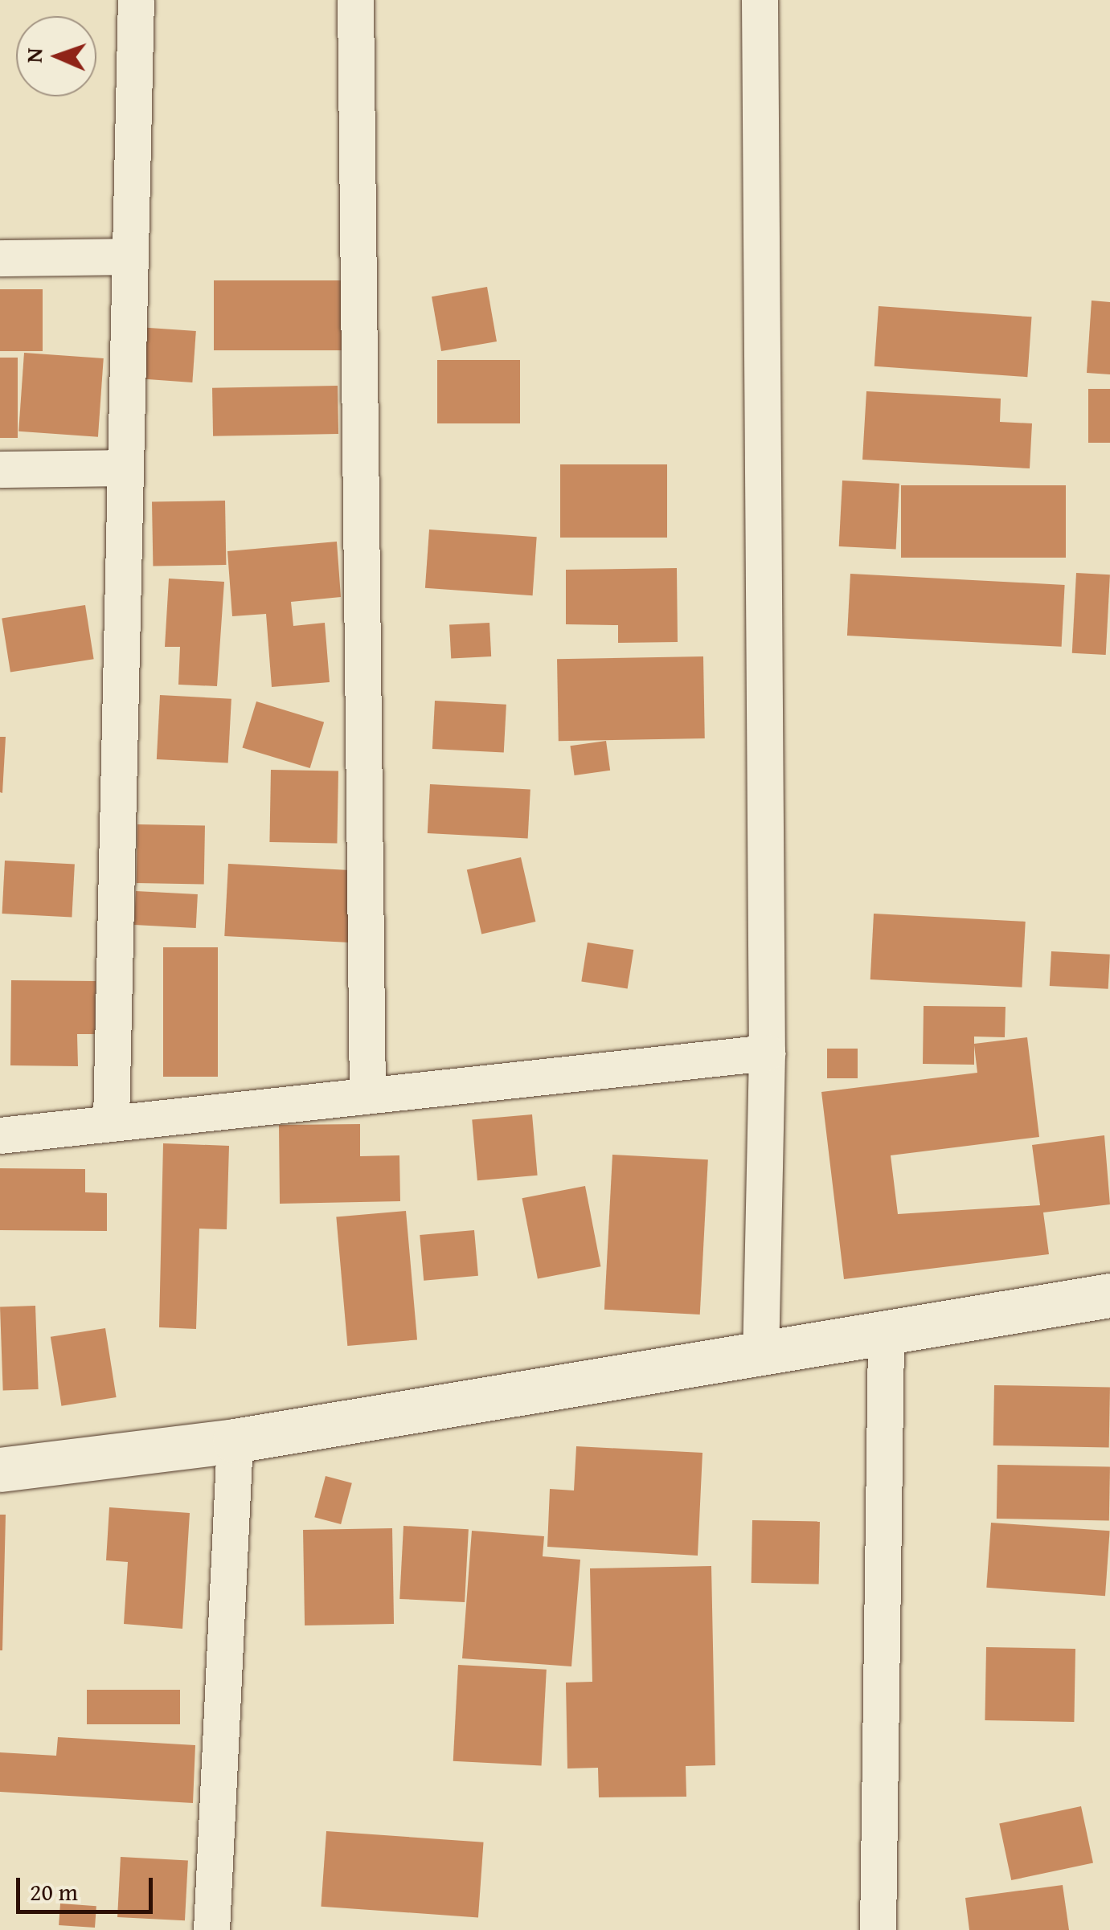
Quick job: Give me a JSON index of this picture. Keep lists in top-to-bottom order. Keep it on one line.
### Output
{"scale_bar":"20 m","north":"left"}
